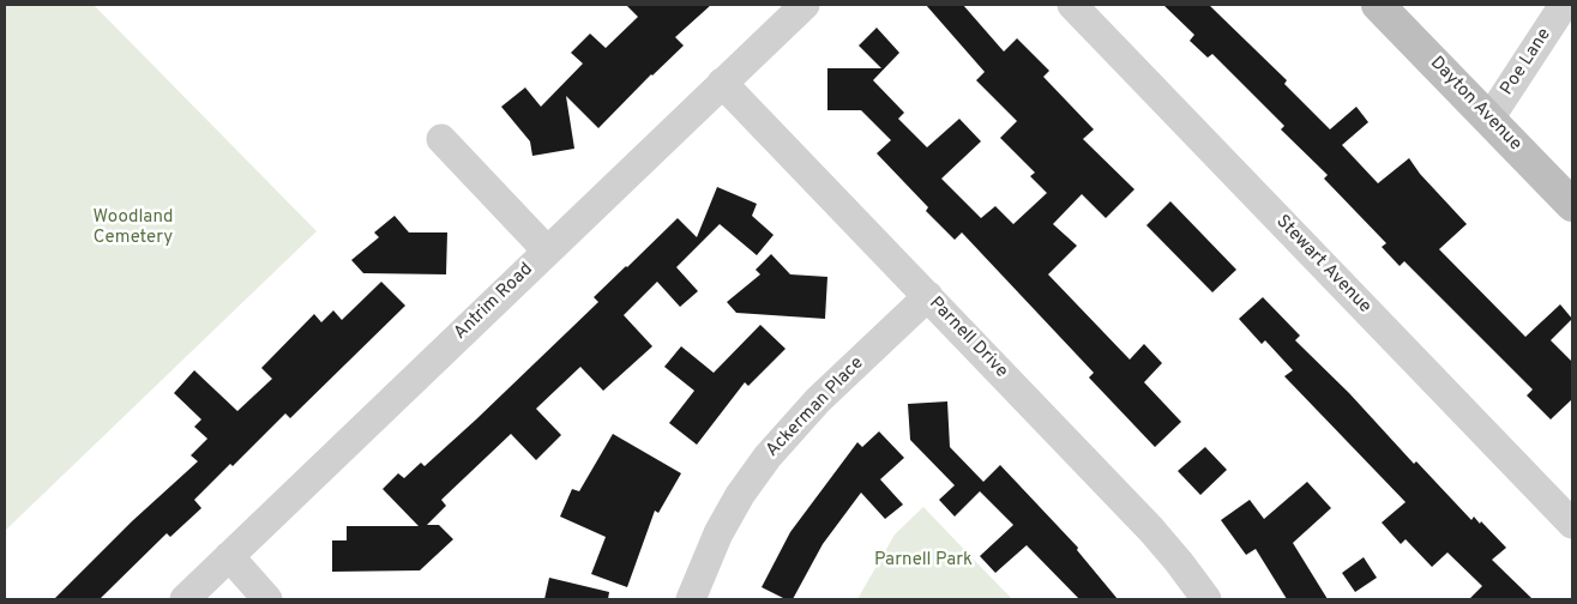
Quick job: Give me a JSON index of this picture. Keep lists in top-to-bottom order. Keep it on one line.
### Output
{"streets":{"main road":["Dayton Avenue"],"street":["Poe Lane","Stewart Avenue","Antrim Road","Parnell Drive","Ackerman Place"]},"crossings":[["Poe Lane","Dayton Avenue"],["Antrim Road","Parnell Drive"],["Parnell Drive","Ackerman Place"]],"parks":["Woodland Cemetery","Parnell Park"]}
